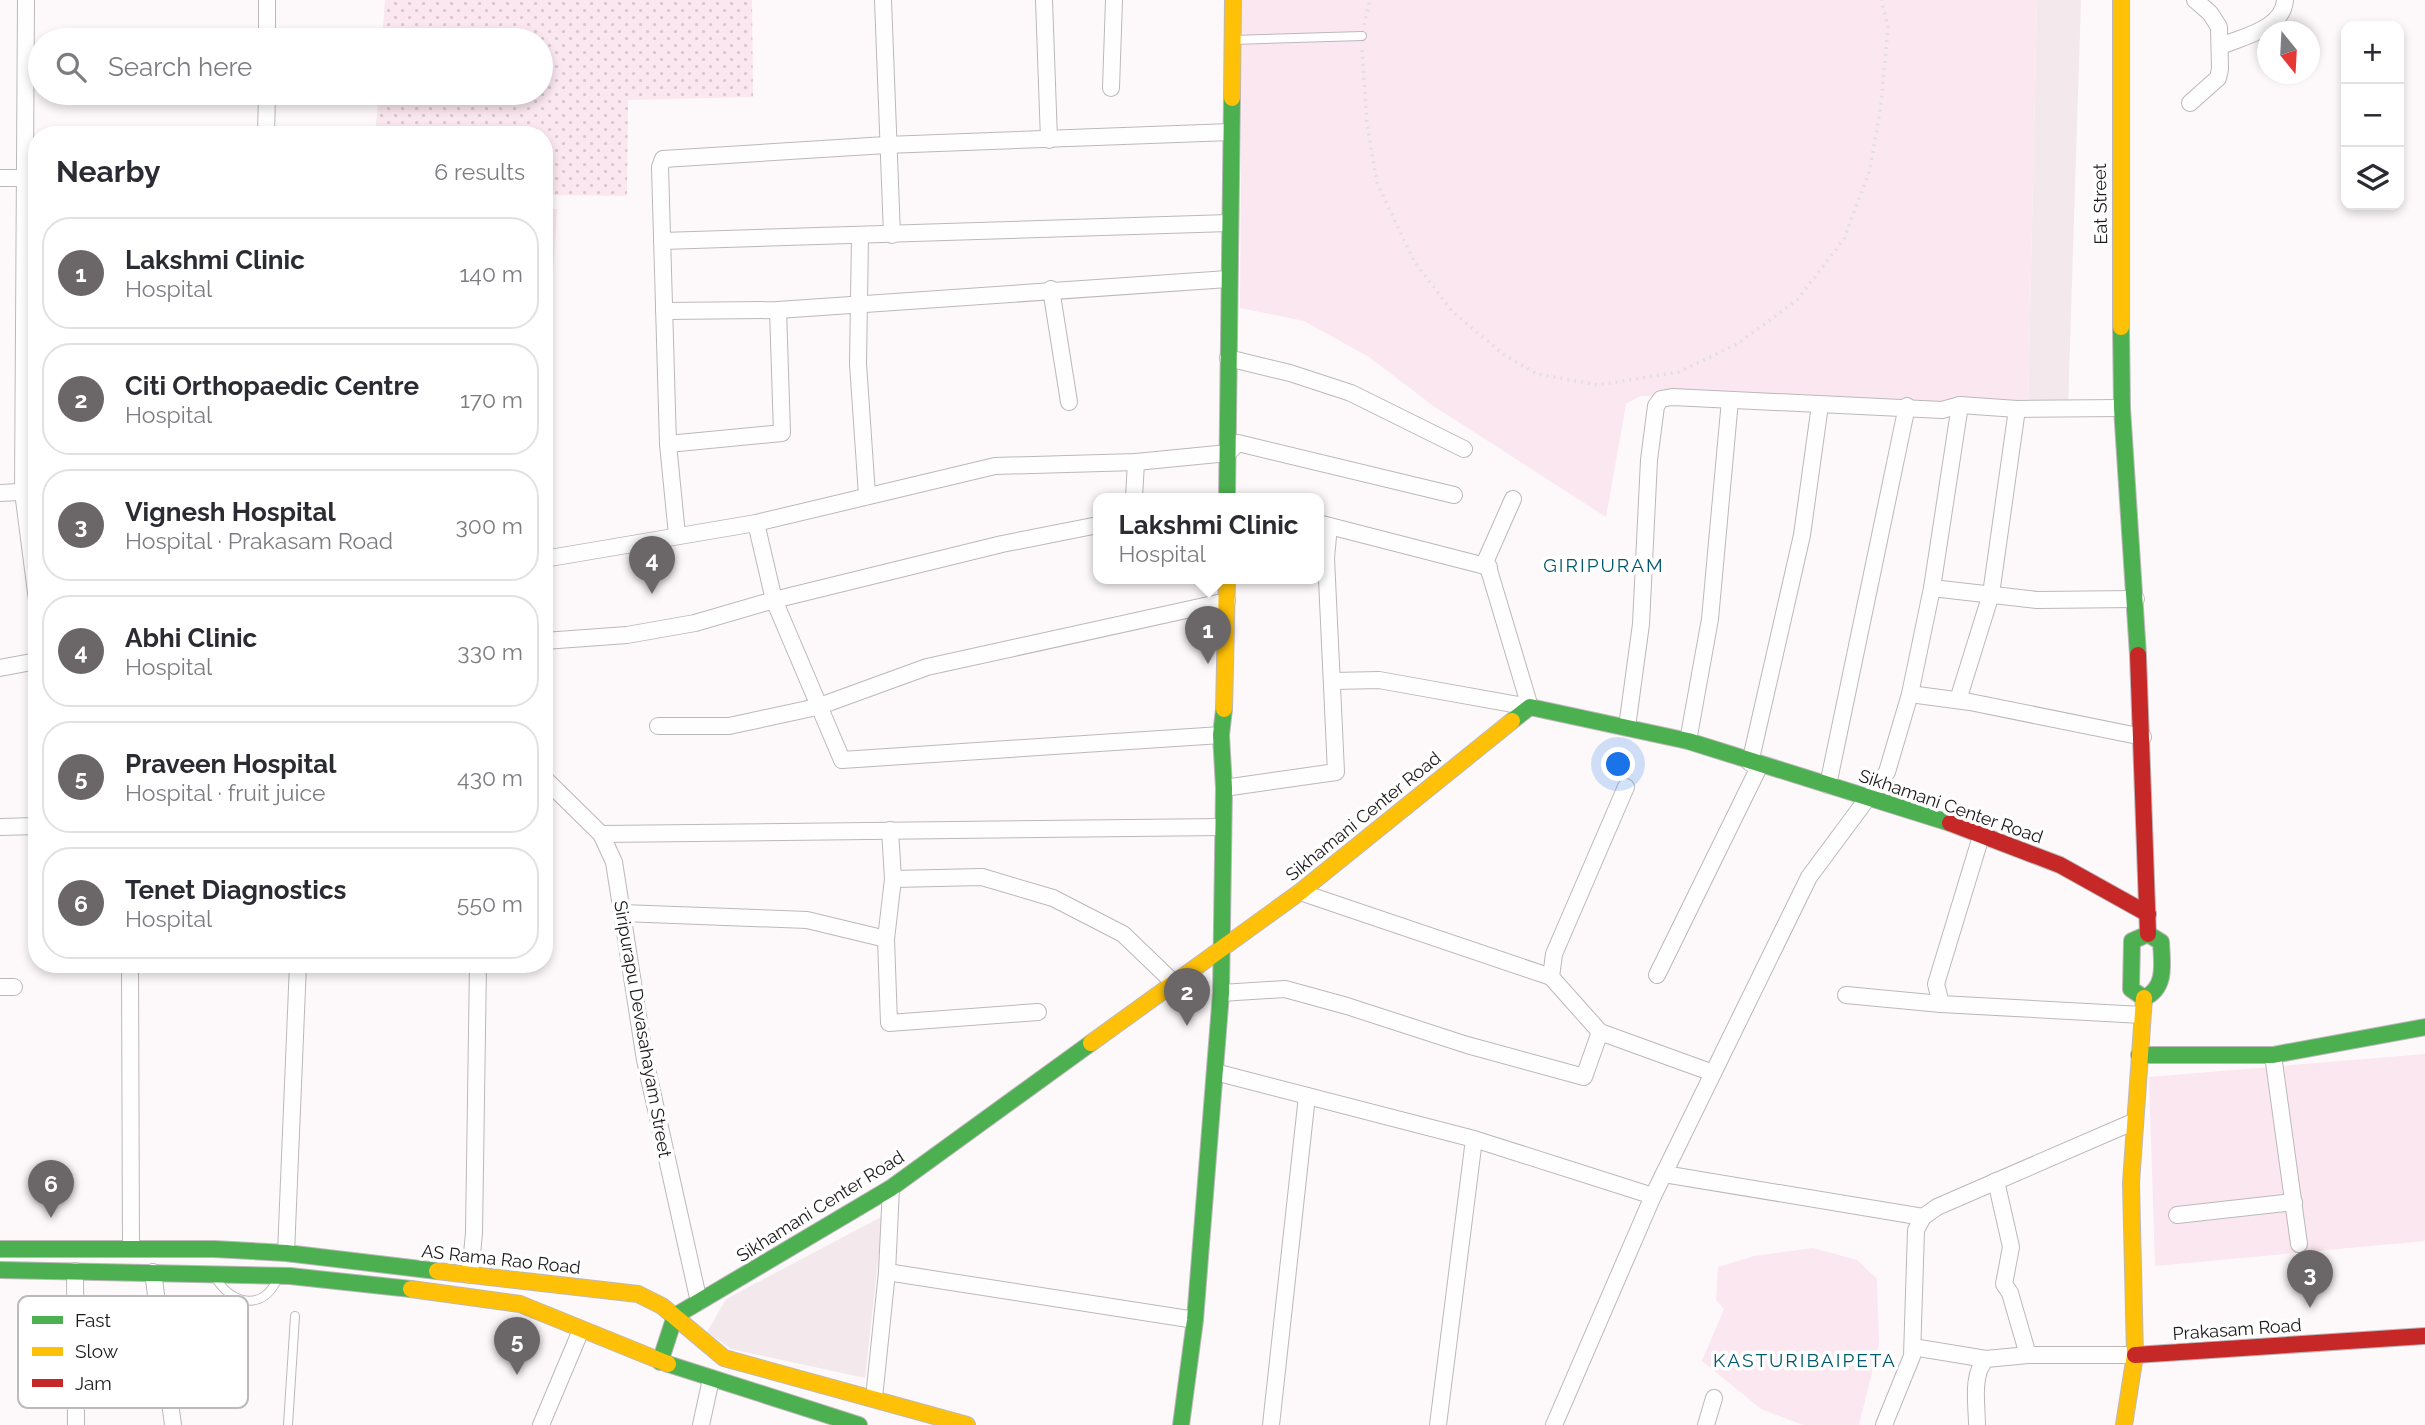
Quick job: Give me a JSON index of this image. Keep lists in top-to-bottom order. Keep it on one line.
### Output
{"streets":{"street":["Eat Street","Sikhamani Center Road","Siripurapu Devasahayam Street","AS Rama Rao Road","Prakasam Road"]},"crossings":[["Eat Street","Sikhamani Center Road"],["Sikhamani Center Road","Siripurapu Devasahayam Street"],["Sikhamani Center Road","AS Rama Rao Road"]],"districts":["GIRIPURAM","KASTURIBAIPETA"],"legend":["Fast","Slow","Jam"],"north":"bottom","page":{"map_buttons":["+","−"],"search":"Search here","heading":["Nearby","6 results"],"list":[{"mark":"1","name":"Lakshmi Clinic","note":"Hospital","value":"140 m"},{"mark":"2","name":"Citi Orthopaedic Centre","note":"Hospital","value":"170 m"},{"mark":"3","name":"Vignesh Hospital","note":"Hospital · Prakasam Road","value":"300 m"},{"mark":"4","name":"Abhi Clinic","note":"Hospital","value":"330 m"},{"mark":"5","name":"Praveen Hospital","note":"Hospital · fruit juice","value":"430 m"},{"mark":"6","name":"Tenet Diagnostics","note":"Hospital","value":"550 m"}],"popup":["Lakshmi Clinic","Hospital"],"pins":["4","1","2","6","3","5"]}}
